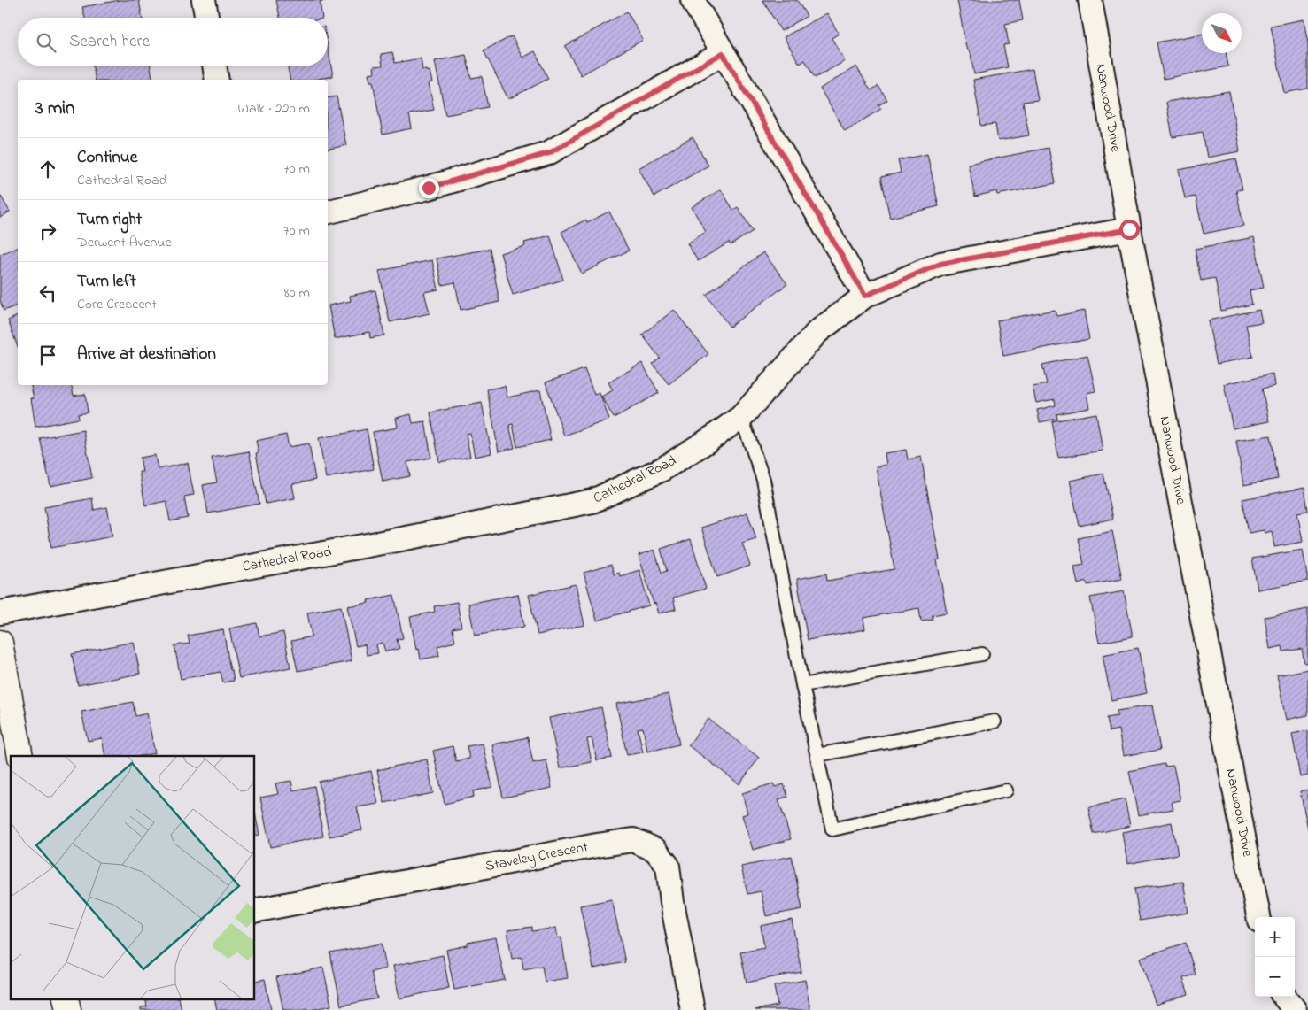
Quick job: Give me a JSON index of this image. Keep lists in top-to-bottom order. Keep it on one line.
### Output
{"streets":{"street":["Nanwood Drive","Cathedral Road","Staveley Crescent"]},"crossings":[["Nanwood Drive","Cathedral Road"]],"north":"bottom right","page":{"search":"Search here","heading":["3 min","Walk · 220 m"],"list":[["Continue","Cathedral Road","70 m"],["Turn right","Derwent Avenue","70 m"],["Turn left","Core Crescent","80 m"],"Arrive at destination"],"map_buttons":["+","−"]}}
